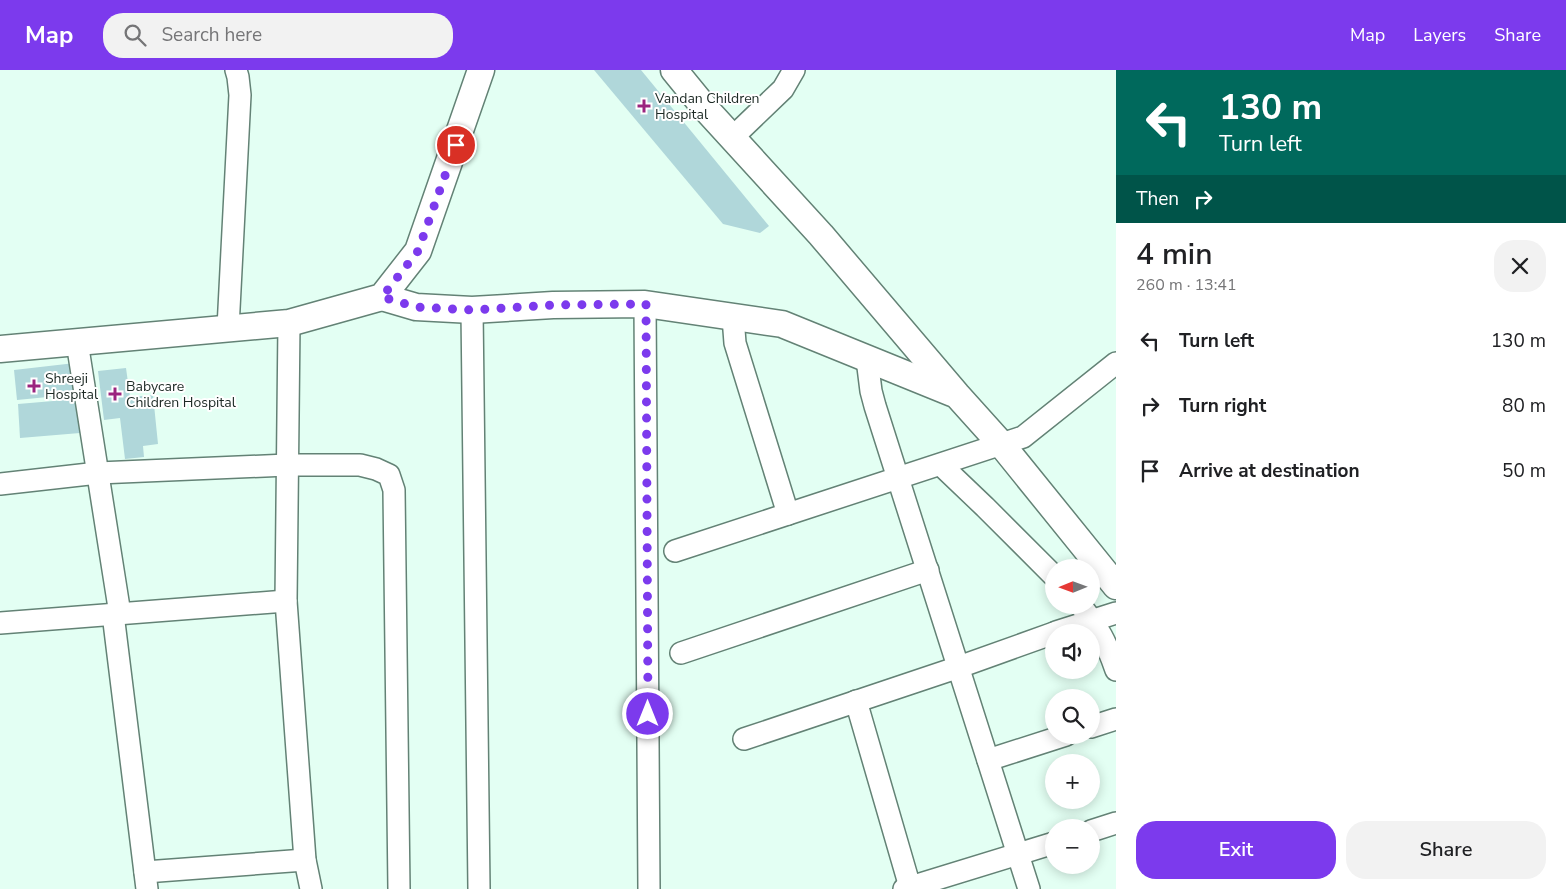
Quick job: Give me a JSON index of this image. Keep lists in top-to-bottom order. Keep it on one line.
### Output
{"places":{"health":["Vandan Children Hospital","Shreeji Hospital","Babycare Children Hospital"]},"north":"left","page":{"header":"Map","search":"Search here","nav":["Map","Layers","Share"],"turn":["130 m","Turn left"],"then":"Then","heading":["4 min","260 m · 13:41"],"list":[{"name":"Turn left","value":"130 m"},{"name":"Turn right","value":"80 m"},{"name":"Arrive at destination","value":"50 m"}],"map_buttons":["+","−"],"buttons":["Exit","Share"]}}
